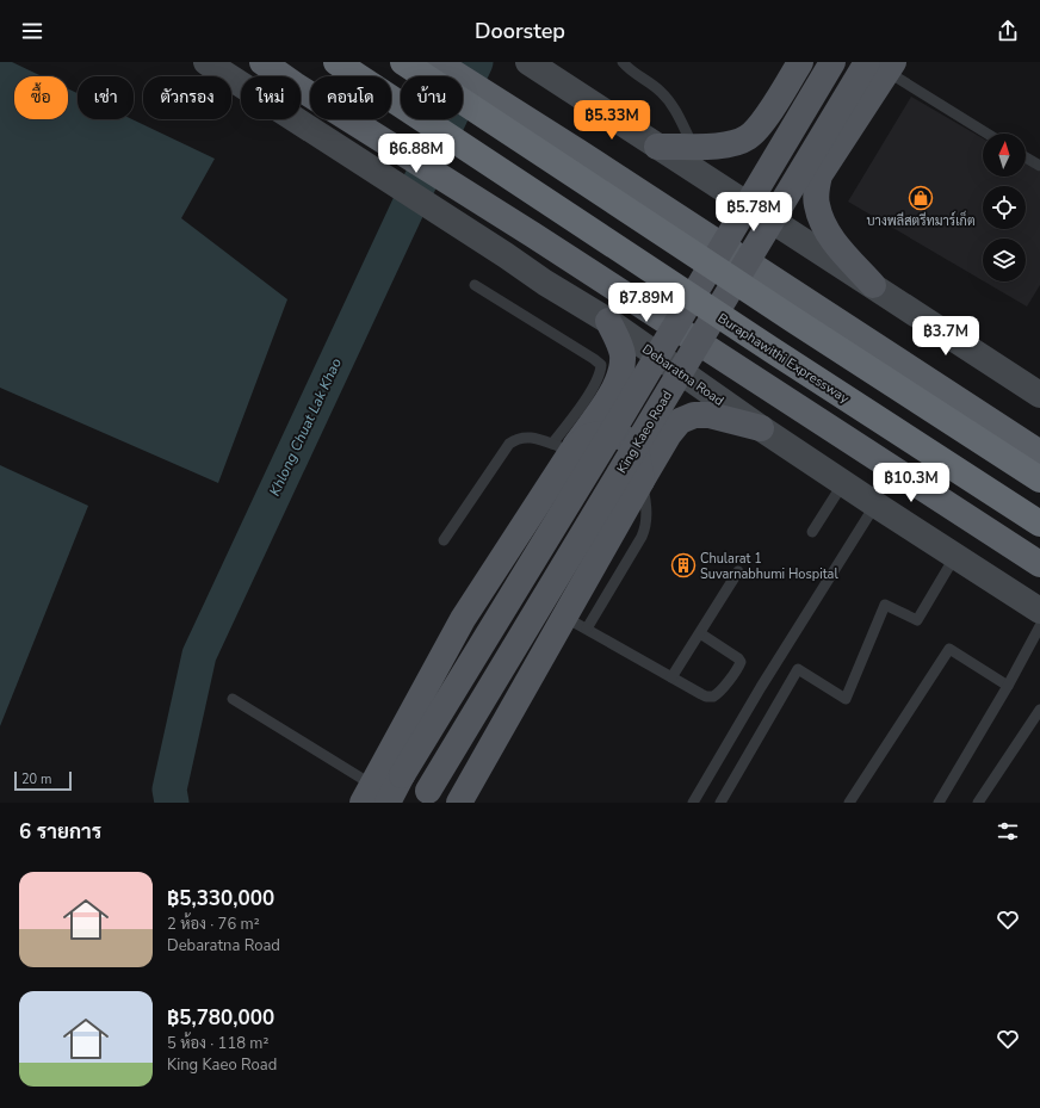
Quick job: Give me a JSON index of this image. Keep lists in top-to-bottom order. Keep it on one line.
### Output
{"streets":{"highway":["Buraphawithi Expressway"],"main road":["Debaratna Road","King Kaeo Road"]},"water":["Khlong Chuat Lak Khao"],"places":{"shop":["บางพลีสตรีทมาร์เก็ต"],"building":["Chularat 1 Suvarnabhumi Hospital"]},"scale_bar":"20 m","north":"top","page":{"header":"Doorstep","chip":["ซื้อ","เช่า","ตัวกรอง","ใหม่","คอนโด","บ้าน"],"price":["฿5.33M","฿6.88M","฿5.78M","฿7.89M","฿3.7M","฿10.3M"],"scale":"20 m","heading":"6 รายการ","list":[{"name":"฿5,330,000","note":"2 ห้อง · 76 m² · Debaratna Road"},{"name":"฿5,780,000","note":"5 ห้อง · 118 m² · King Kaeo Road"}]}}
